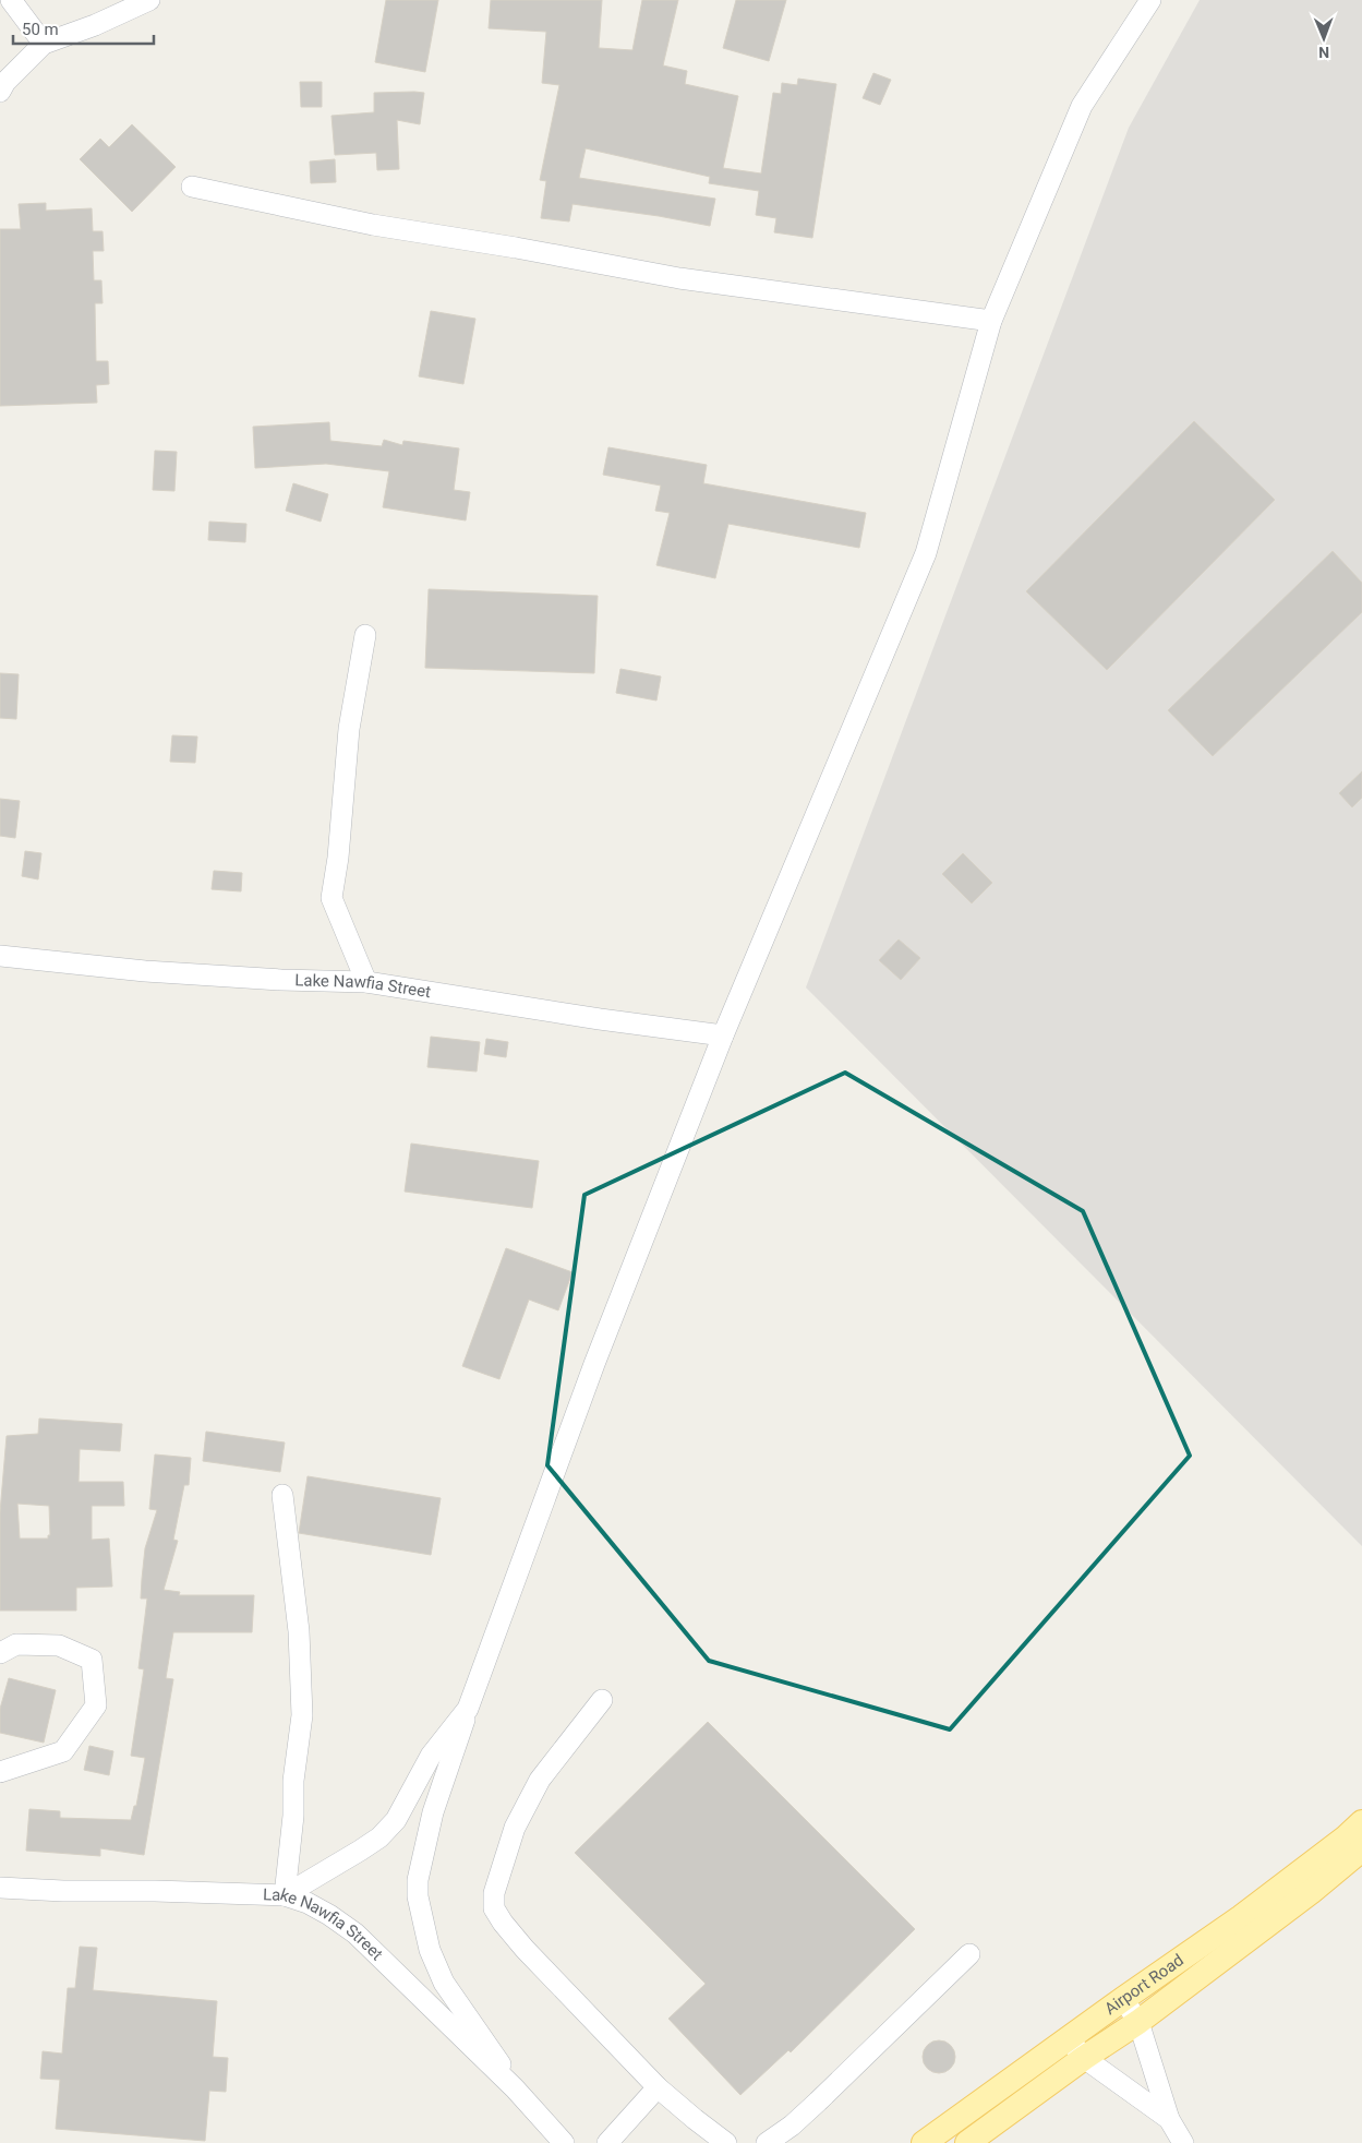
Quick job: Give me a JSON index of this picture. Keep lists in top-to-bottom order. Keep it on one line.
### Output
{"streets":{"main road":["Airport Road"],"street":["Lake Nawfia Street"]},"scale_bar":"50 m","north":"bottom"}
